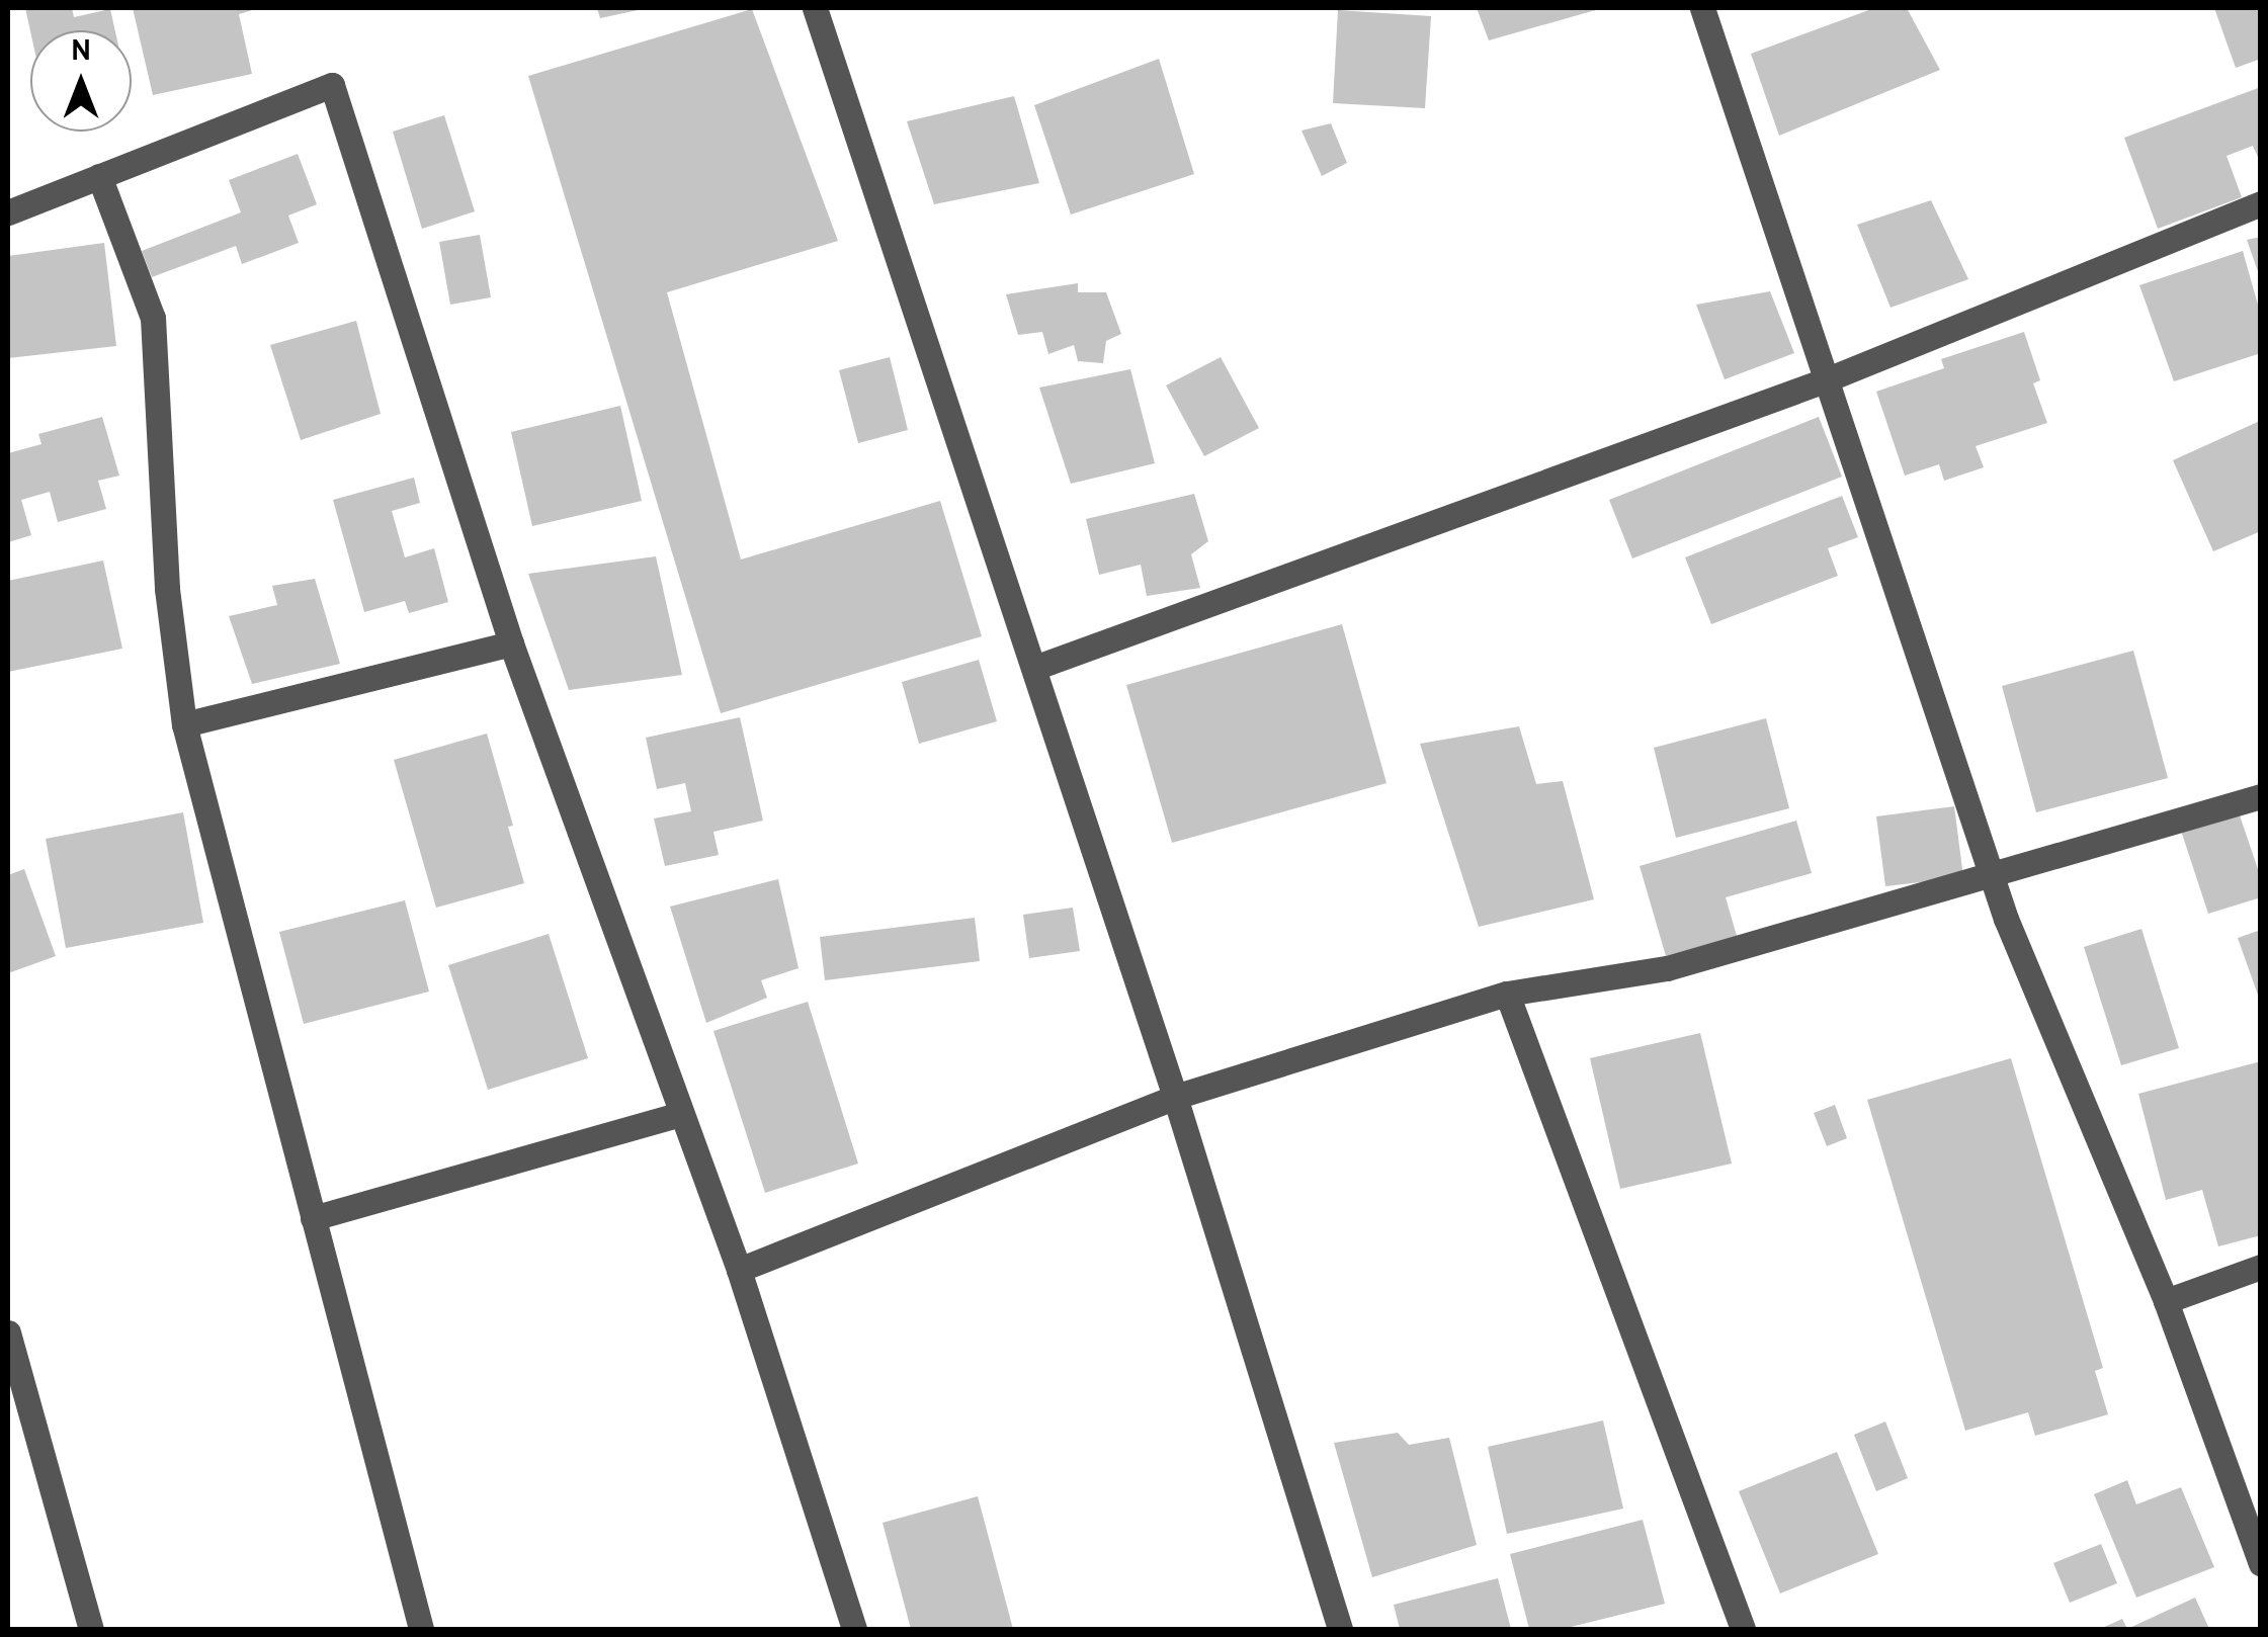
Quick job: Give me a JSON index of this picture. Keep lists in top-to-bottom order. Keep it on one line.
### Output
{"north":"top"}
